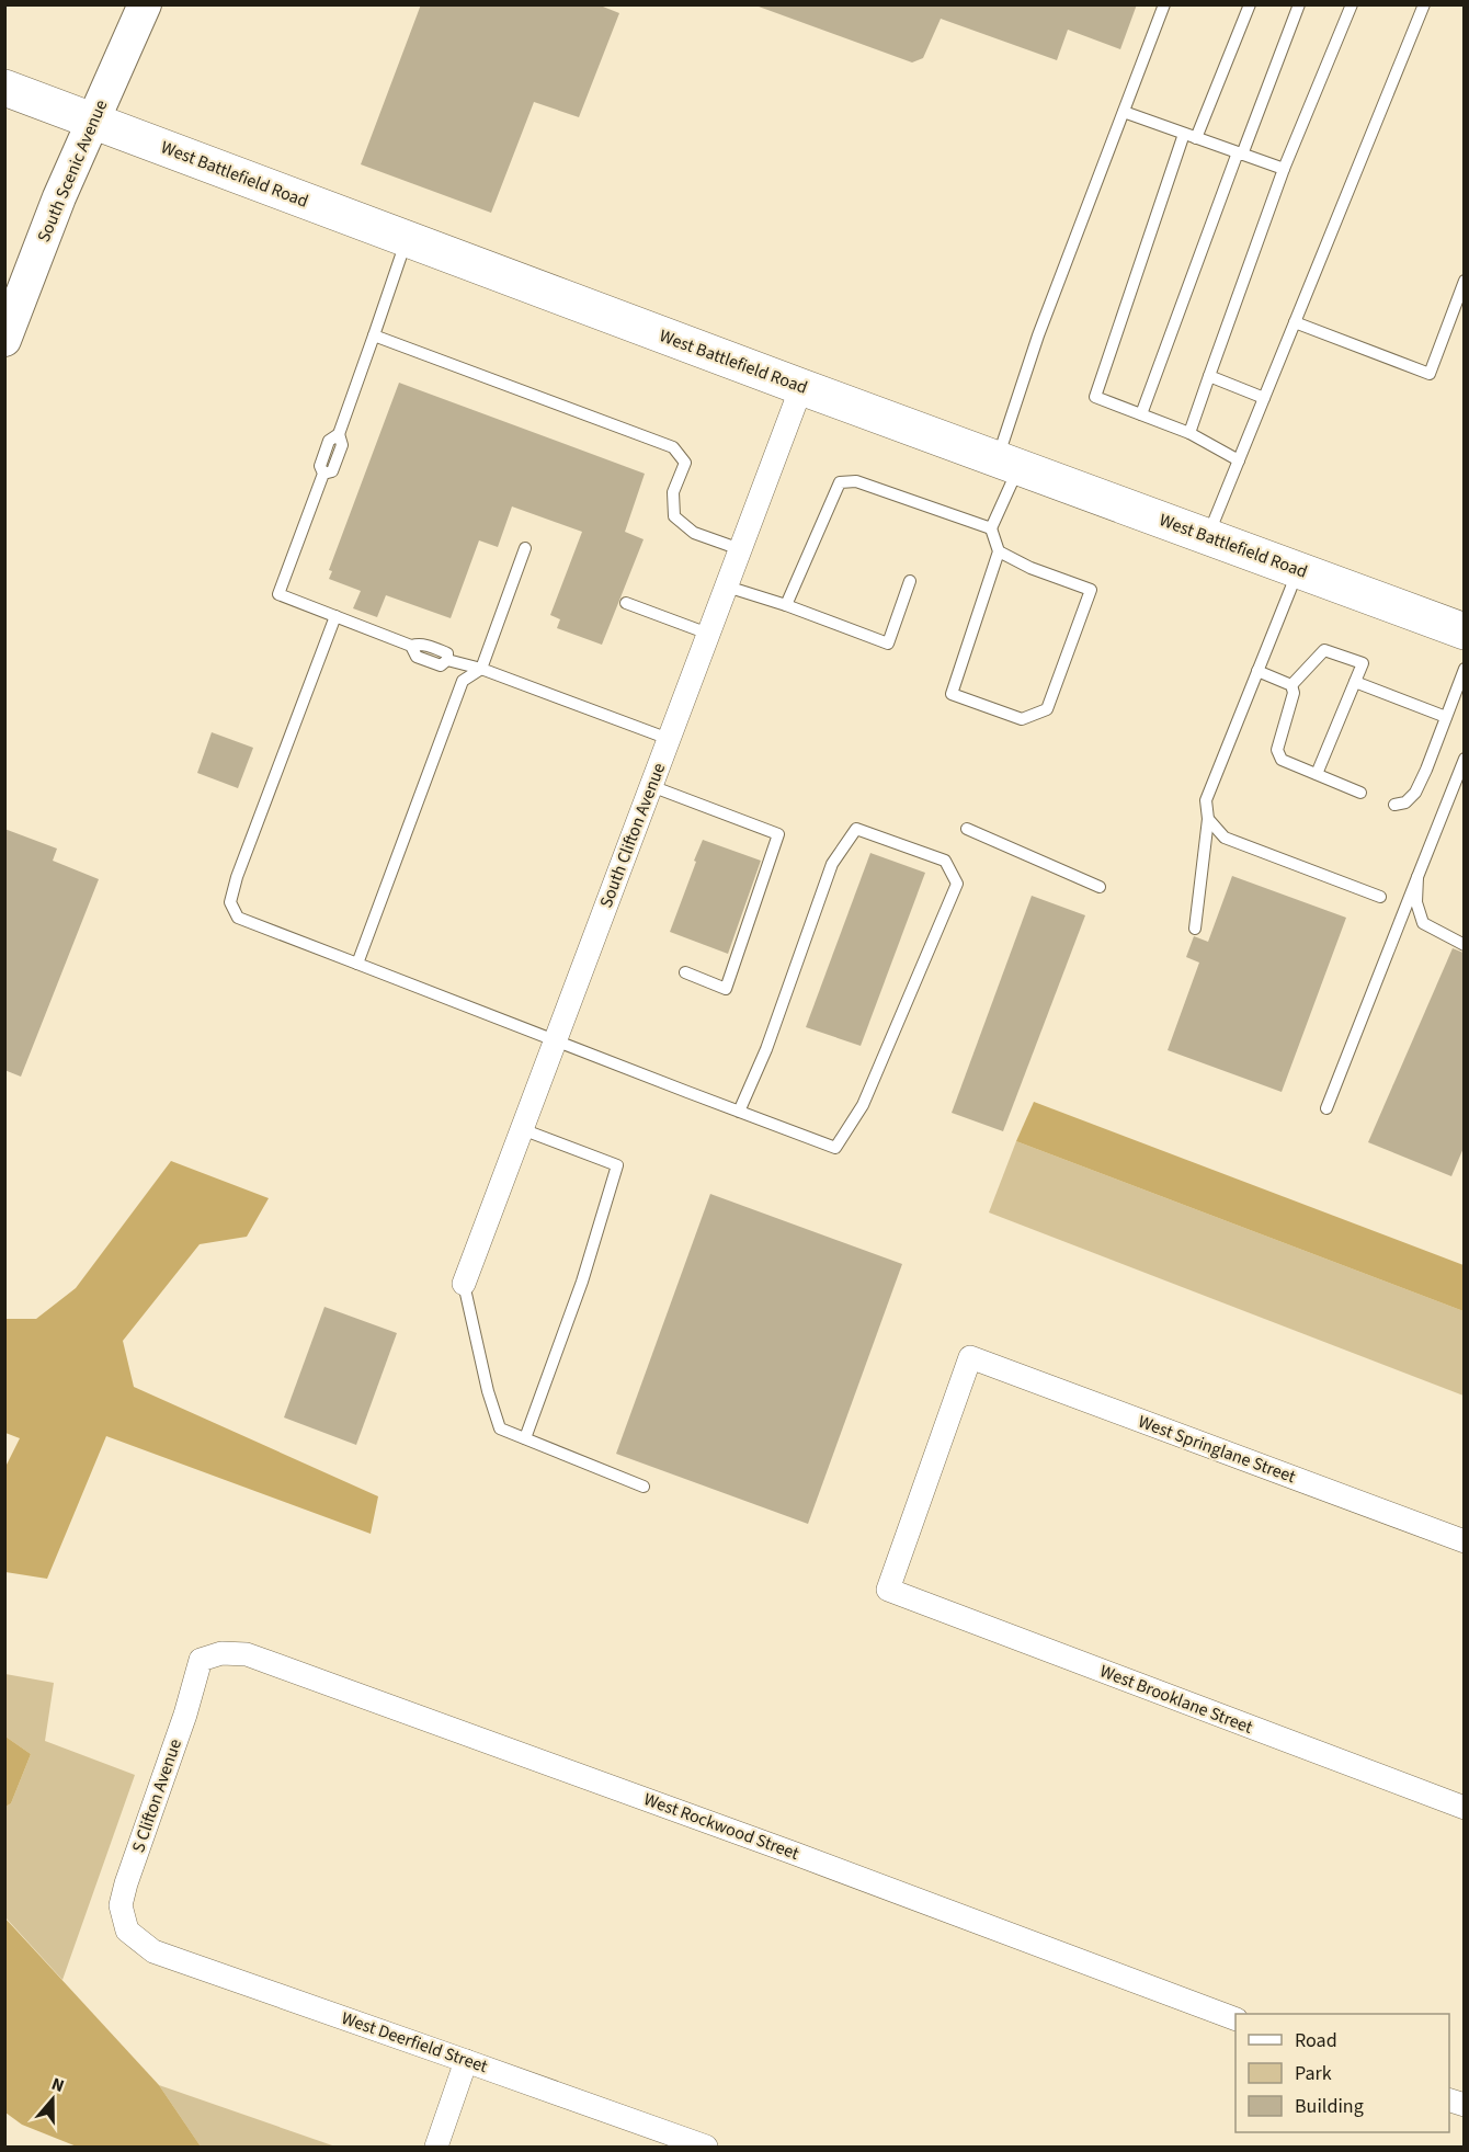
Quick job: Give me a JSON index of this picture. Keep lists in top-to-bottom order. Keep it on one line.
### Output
{"streets":{"main road":["South Scenic Avenue","West Battlefield Road"],"street":["South Clifton Avenue","West Springlane Street","West Brooklane Street","S Clifton Avenue","West Rockwood Street","West Deerfield Street"]},"crossings":[["South Scenic Avenue","West Battlefield Road"],["West Battlefield Road","South Clifton Avenue"],["West Springlane Street","West Brooklane Street"],["S Clifton Avenue","West Rockwood Street"],["S Clifton Avenue","West Deerfield Street"]],"legend":["Road","Park","Building"],"north":"top"}
